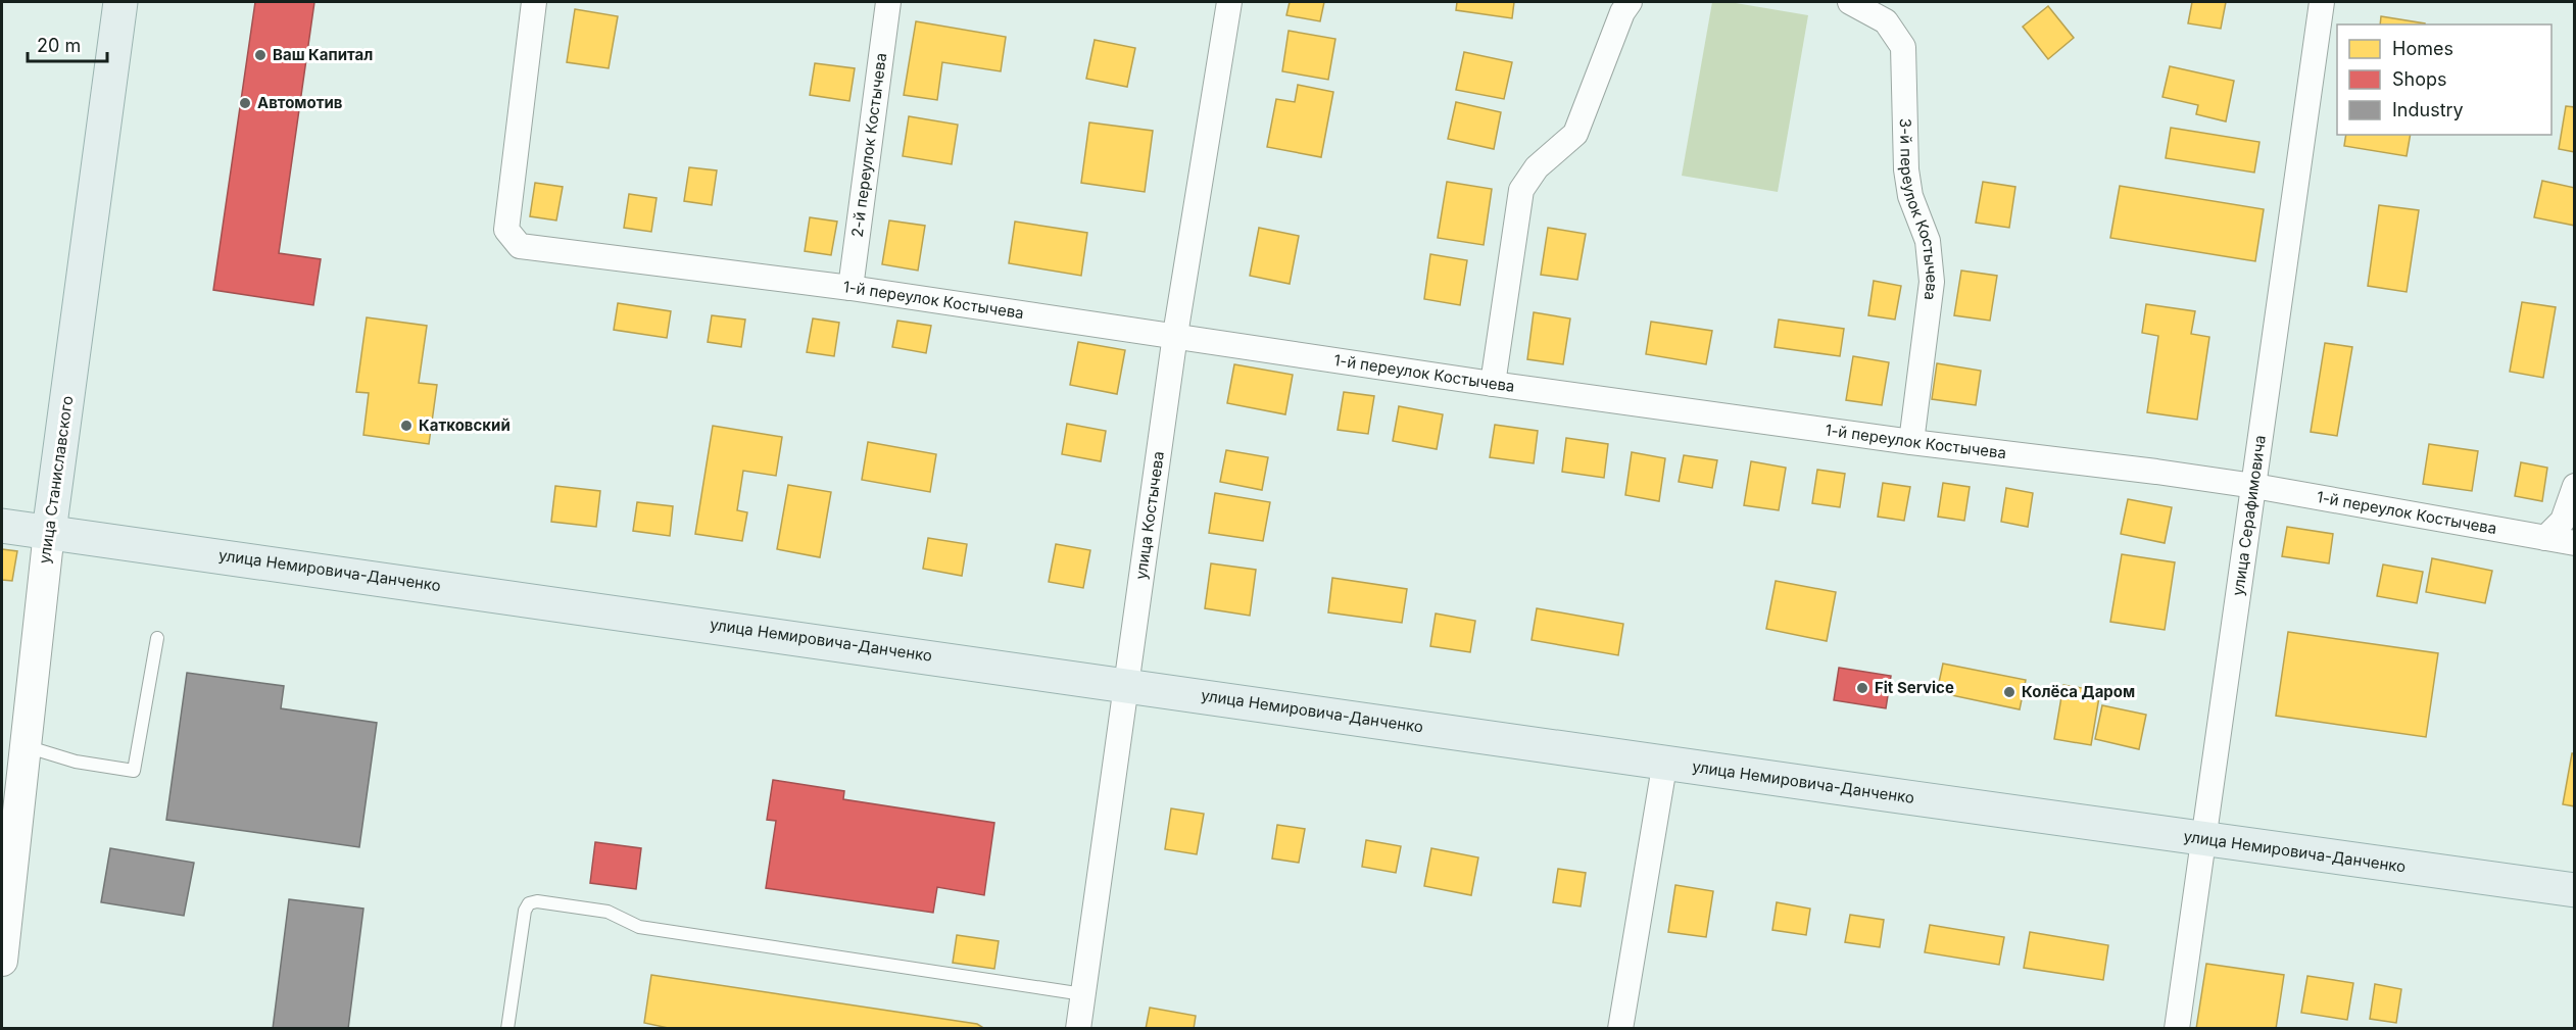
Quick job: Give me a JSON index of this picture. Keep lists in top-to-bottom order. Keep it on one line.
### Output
{"streets":{"main road":["улица Станиславского","улица Немировича-Данченко"],"street":["2-й переулок Костычева","3-й переулок Костычева","1-й переулок Костычева","улица Костычева","улица Серафимовича"]},"crossings":[["2-й переулок Костычева","1-й переулок Костычева"],["3-й переулок Костычева","1-й переулок Костычева"],["1-й переулок Костычева","улица Костычева"],["1-й переулок Костычева","улица Серафимовича"],["улица Станиславского","улица Немировича-Данченко"],["улица Костычева","улица Немировича-Данченко"],["улица Серафимовича","улица Немировича-Данченко"]],"places":["Ваш Капитал","Автомотив","Катковский","Fit Service","Колёса Даром"],"legend":["Homes","Shops","Industry"],"scale_bar":"20 m"}
